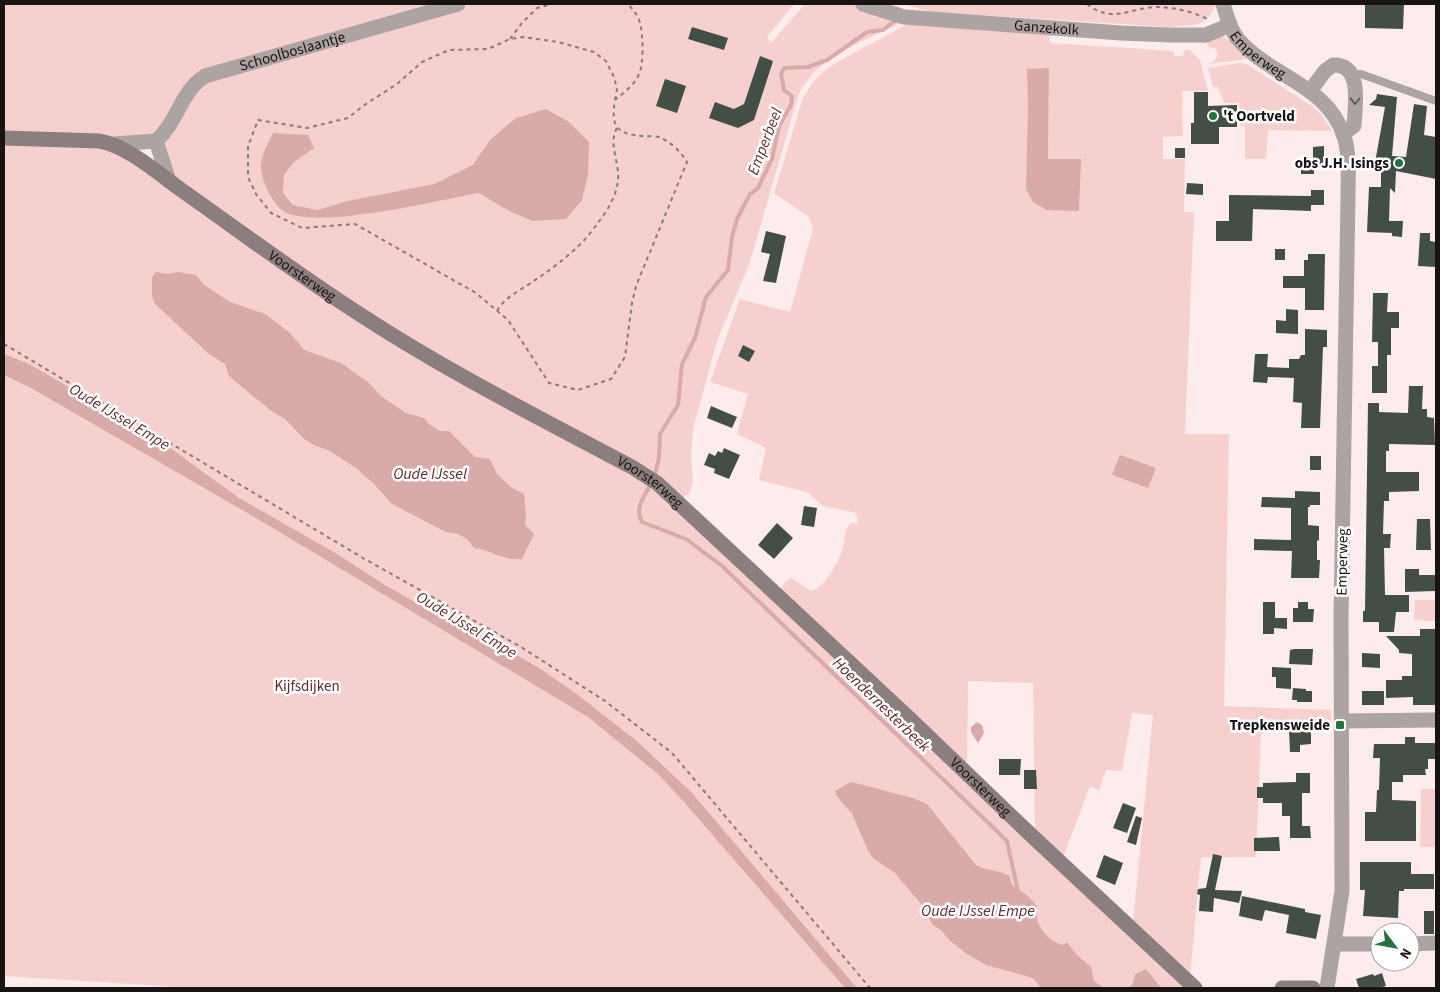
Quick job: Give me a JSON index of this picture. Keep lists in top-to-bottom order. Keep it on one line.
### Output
{"streets":{"street":["Ganzekolk","Schoolboslaantje","Emperweg","Voorsterweg"]},"crossings":[["Ganzekolk","Emperweg"]],"water":["Emperbeel","Oude IJssel Empe","Oude IJssel","Hoendernesterbeek"],"parks":["Kijfsdijken"],"places":{"other":["'t Oortveld","obs J.H. Isings"],"transit":["Trepkensweide"]},"north":"bottom right"}
